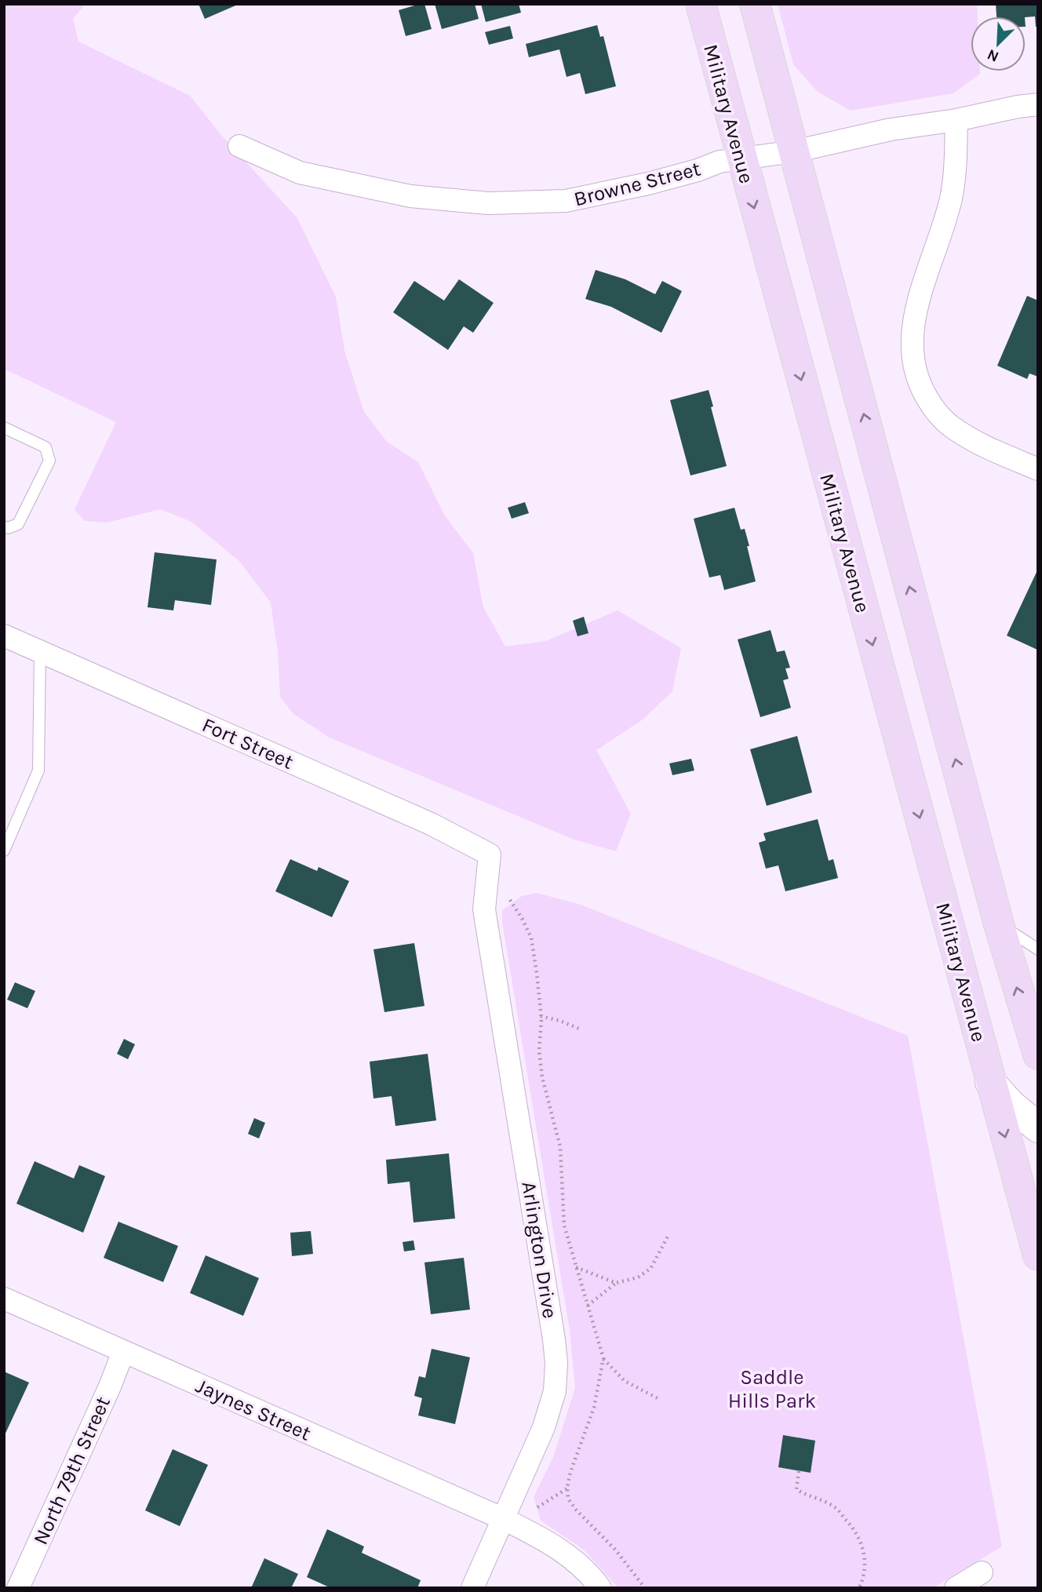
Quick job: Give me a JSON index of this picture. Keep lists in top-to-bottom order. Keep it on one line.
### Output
{"streets":{"main road":["Military Avenue"],"street":["Browne Street","Fort Street","Arlington Drive","Jaynes Street","North 79th Street"]},"crossings":[["Military Avenue","Browne Street"],["Fort Street","Arlington Drive"],["Arlington Drive","Jaynes Street"],["Jaynes Street","North 79th Street"]],"parks":["Saddle Hills Park"],"north":"bottom left"}
